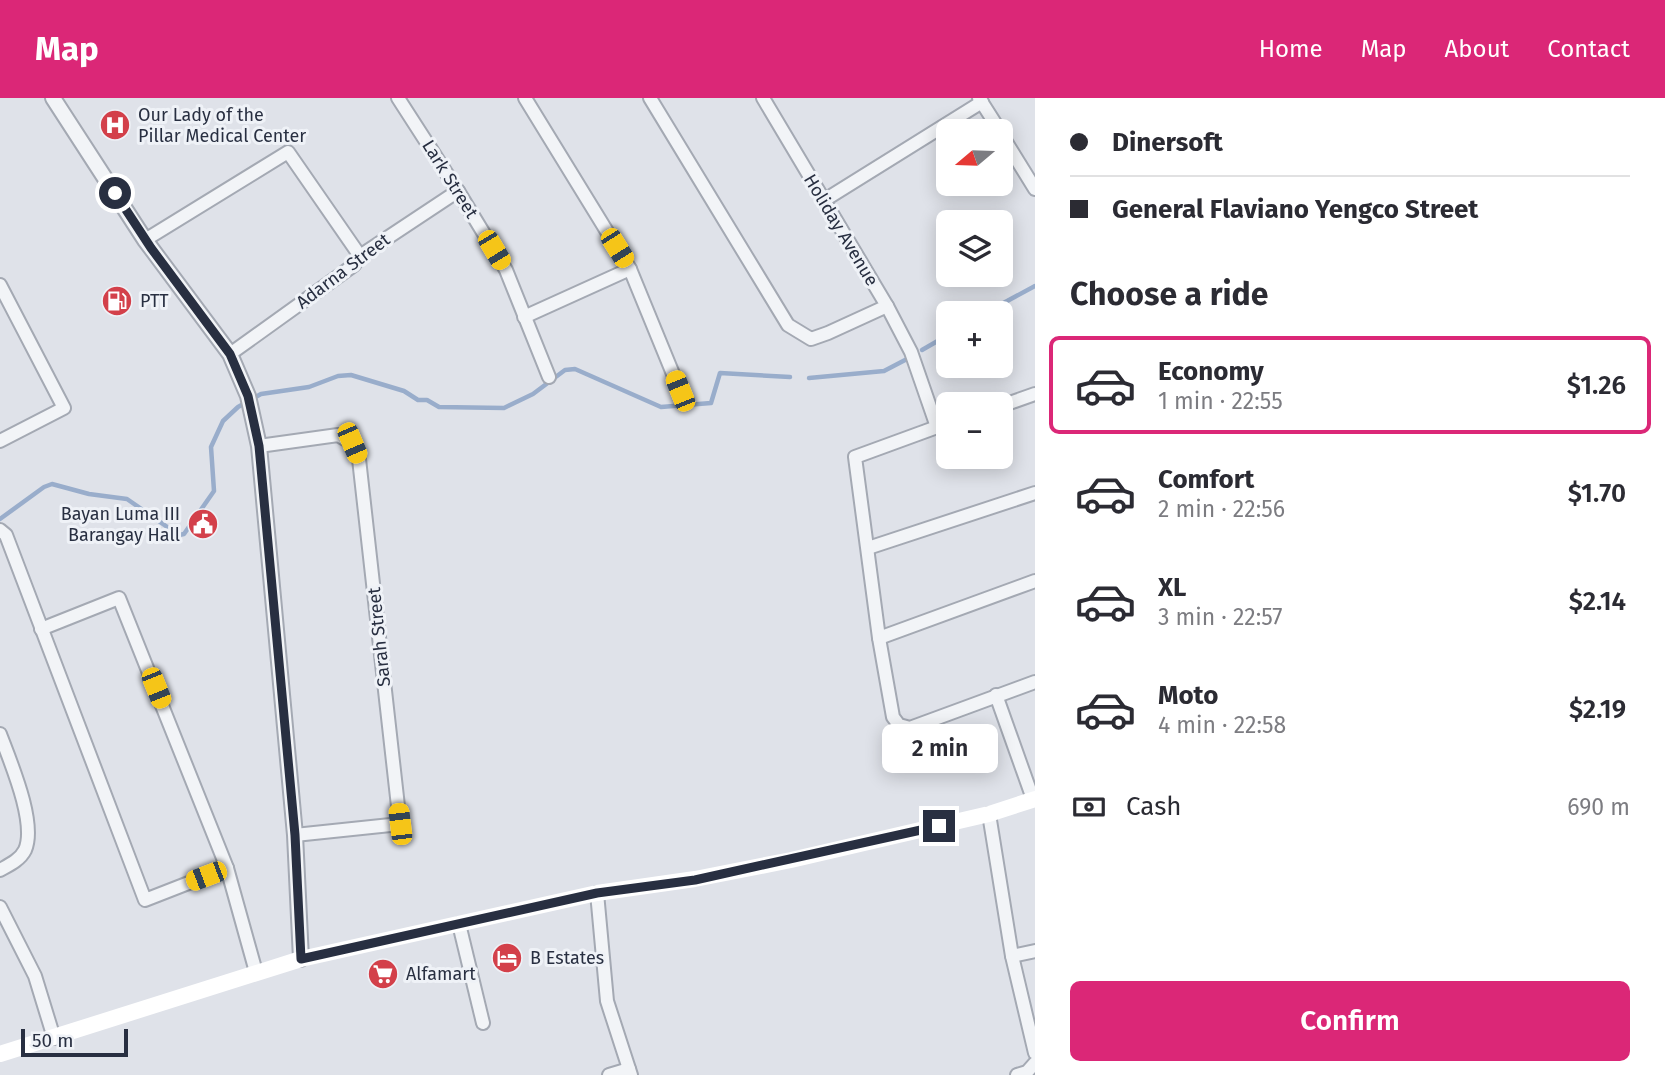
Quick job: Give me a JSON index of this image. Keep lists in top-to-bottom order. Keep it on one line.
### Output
{"streets":{"street":["Lark Street","Holiday Avenue","Adarna Street","Sarah Street"]},"crossings":[["Lark Street","Adarna Street"]],"places":{"hospital":["Our Lady of the Pillar Medical Center"],"fuel station":["PTT"],"public building":["Bayan Luma III Barangay Hall"],"hotel":["B Estates"],"supermarket":["Alfamart"]},"scale_bar":"50 m","north":"left","page":{"header":"Map","nav":["Home","Map","About","Contact"],"banner":["Dinersoft","General Flaviano Yengco Street"],"map_buttons":["+","−"],"heading":"Choose a ride","list":[{"name":"Economy","note":"1 min · 22:55","value":"$1.26"},{"name":"Comfort","note":"2 min · 22:56","value":"$1.70"},{"name":"XL","note":"3 min · 22:57","value":"$2.14"},{"name":"Moto","note":"4 min · 22:58","value":"$2.19"}],"bubble":"2 min","pay":["Cash","690 m"],"buttons":"Confirm","scale":"50 m"}}
